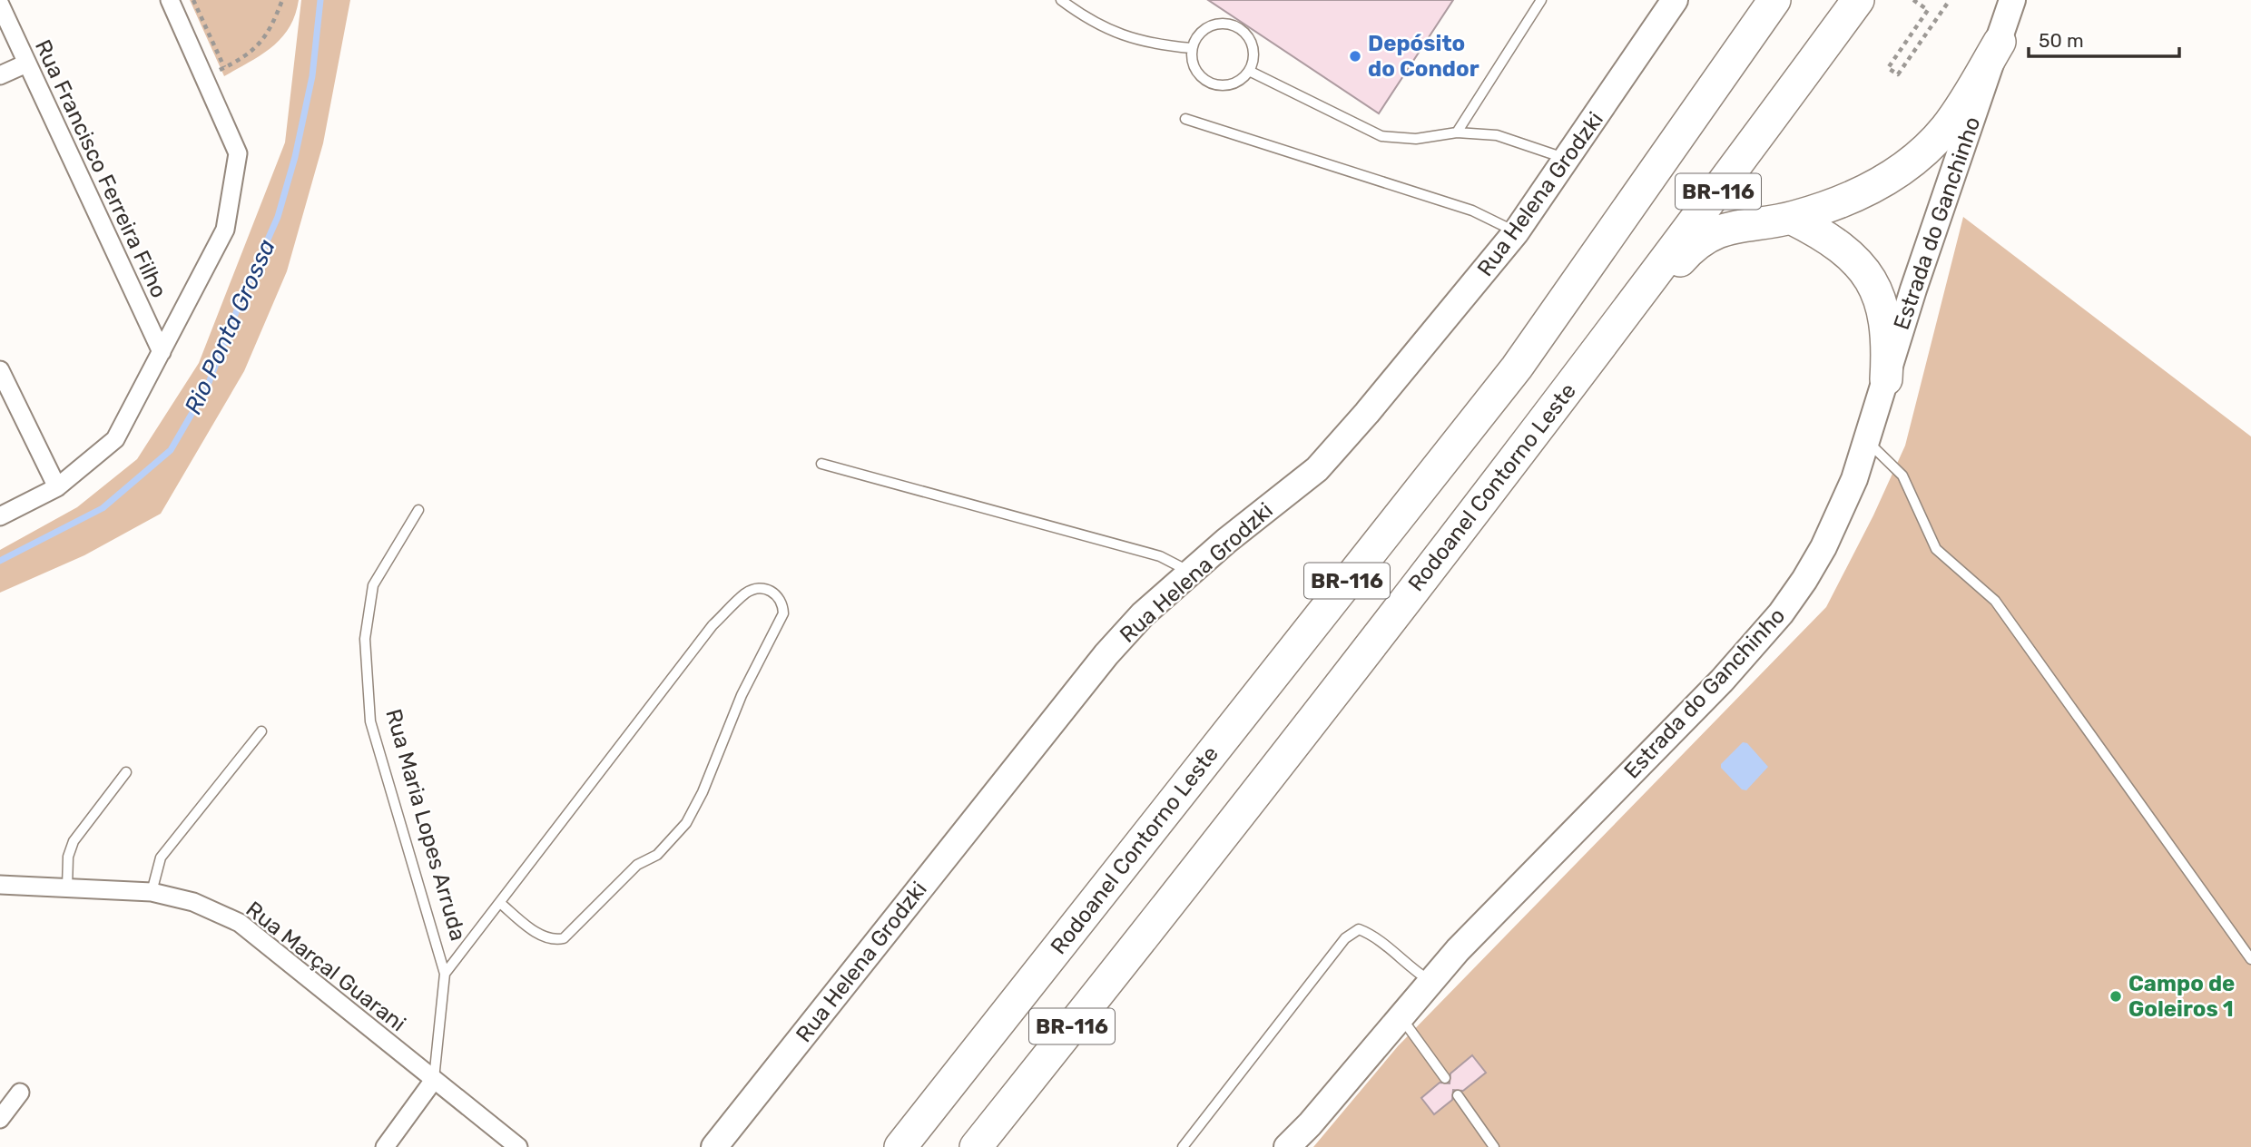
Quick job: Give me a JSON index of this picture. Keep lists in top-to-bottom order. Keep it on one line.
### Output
{"streets":{"highway":["BR-116","Rodoanel Contorno Leste"],"main road":["Rua Helena Grodzki","Estrada do Ganchinho"],"street":["Rua Francisco Ferreira Filho","Rua Marçal Guarani"],"lane":["Rua Maria Lopes Arruda"]},"crossings":[["Rua Maria Lopes Arruda","Rua Marçal Guarani"]],"water":["Rio Ponta Grossa"],"places":["Depósito do Condor","Campo de Goleiros 1"],"scale_bar":"50 m"}
